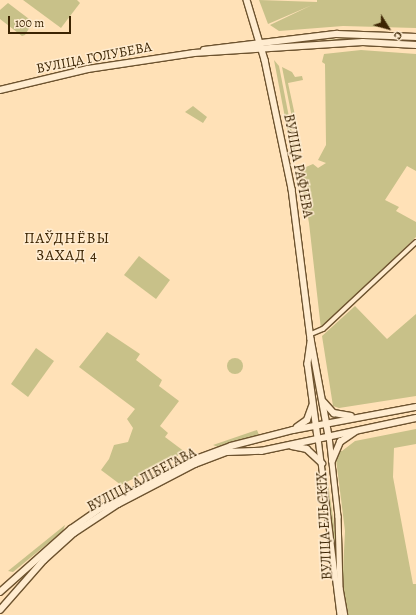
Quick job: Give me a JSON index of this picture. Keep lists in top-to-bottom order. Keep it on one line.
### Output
{"streets":{"main road":["ВУЛІЦА ГОЛУБЕВА","ВУЛІЦА РАФІЕВА","ВУЛІЦА АЛІБЕГАВА"],"street":["ВУЛІЦА ЕЛЬСКІХ"]},"crossings":[["ВУЛІЦА ГОЛУБЕВА","ВУЛІЦА РАФІЕВА"],["ВУЛІЦА РАФІЕВА","ВУЛІЦА АЛІБЕГАВА"],["ВУЛІЦА РАФІЕВА","ВУЛІЦА ЕЛЬСКІХ"],["ВУЛІЦА АЛІБЕГАВА","ВУЛІЦА ЕЛЬСКІХ"]],"districts":["ПАЎДНЁВЫ ЗАХАД 4"],"scale_bar":"100 m","north":"bottom right"}
